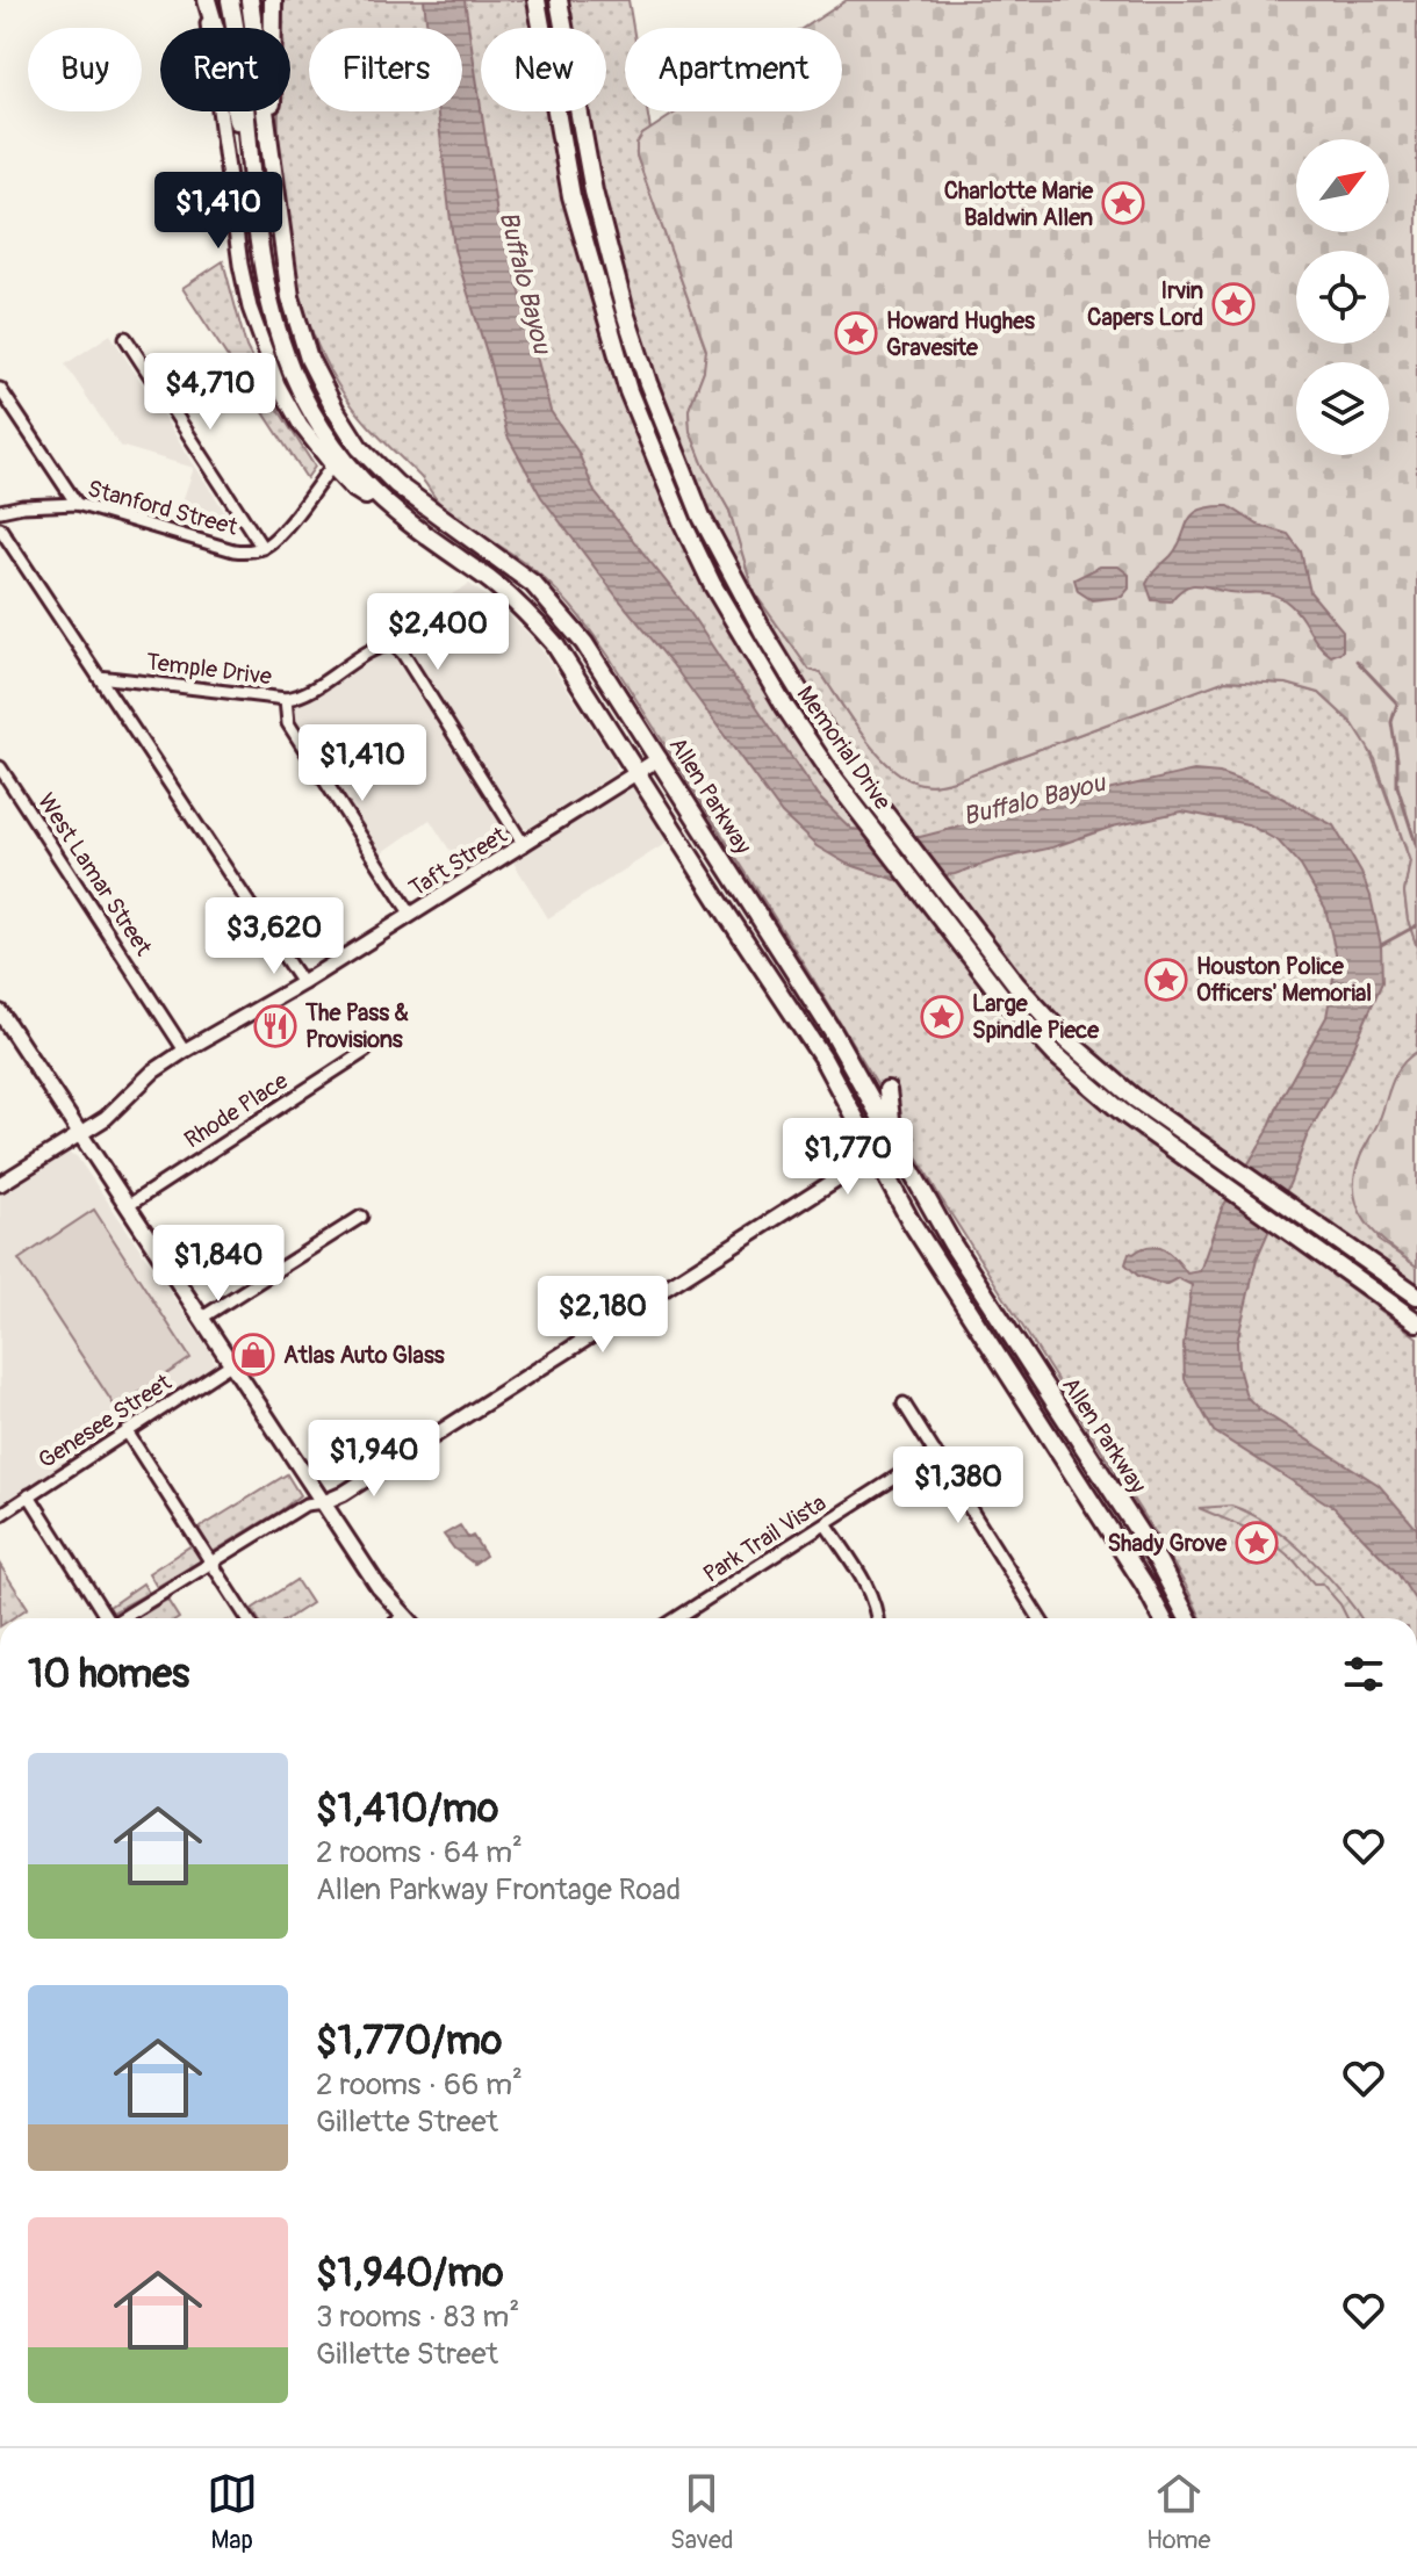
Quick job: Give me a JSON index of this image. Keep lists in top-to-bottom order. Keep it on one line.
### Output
{"streets":{"main road":["Memorial Drive","Allen Parkway"],"street":["Stanford Street","Temple Drive","Taft Street","West Lamar Street","Rhode Place","Genesee Street","Park Trail Vista"]},"crossings":[["Temple Drive","Taft Street"],["Allen Parkway","Taft Street"],["Taft Street","West Lamar Street"]],"water":["Buffalo Bayou"],"places":{"place":["Charlotte Marie Baldwin Allen","Irvin Capers Lord","Howard Hughes Gravesite","Houston Police Officers' Memorial","Large Spindle Piece","Shady Grove"],"restaurant":["The Pass & Provisions"],"shop":["Atlas Auto Glass"]},"north":"top right","page":{"chip":["Buy","Rent","Filters","New","Apartment"],"price":["$1,410","$4,710","$2,400","$1,410","$3,620","$1,770","$1,840","$2,180","$1,940","$1,380"],"heading":"10 homes","list":[{"name":"$1,410/mo","note":"2 rooms · 64 m² · Allen Parkway Frontage Road"},{"name":"$1,770/mo","note":"2 rooms · 66 m² · Gillette Street"},{"name":"$1,940/mo","note":"3 rooms · 83 m² · Gillette Street"}],"tabs":["Map","Saved","Home"]}}
